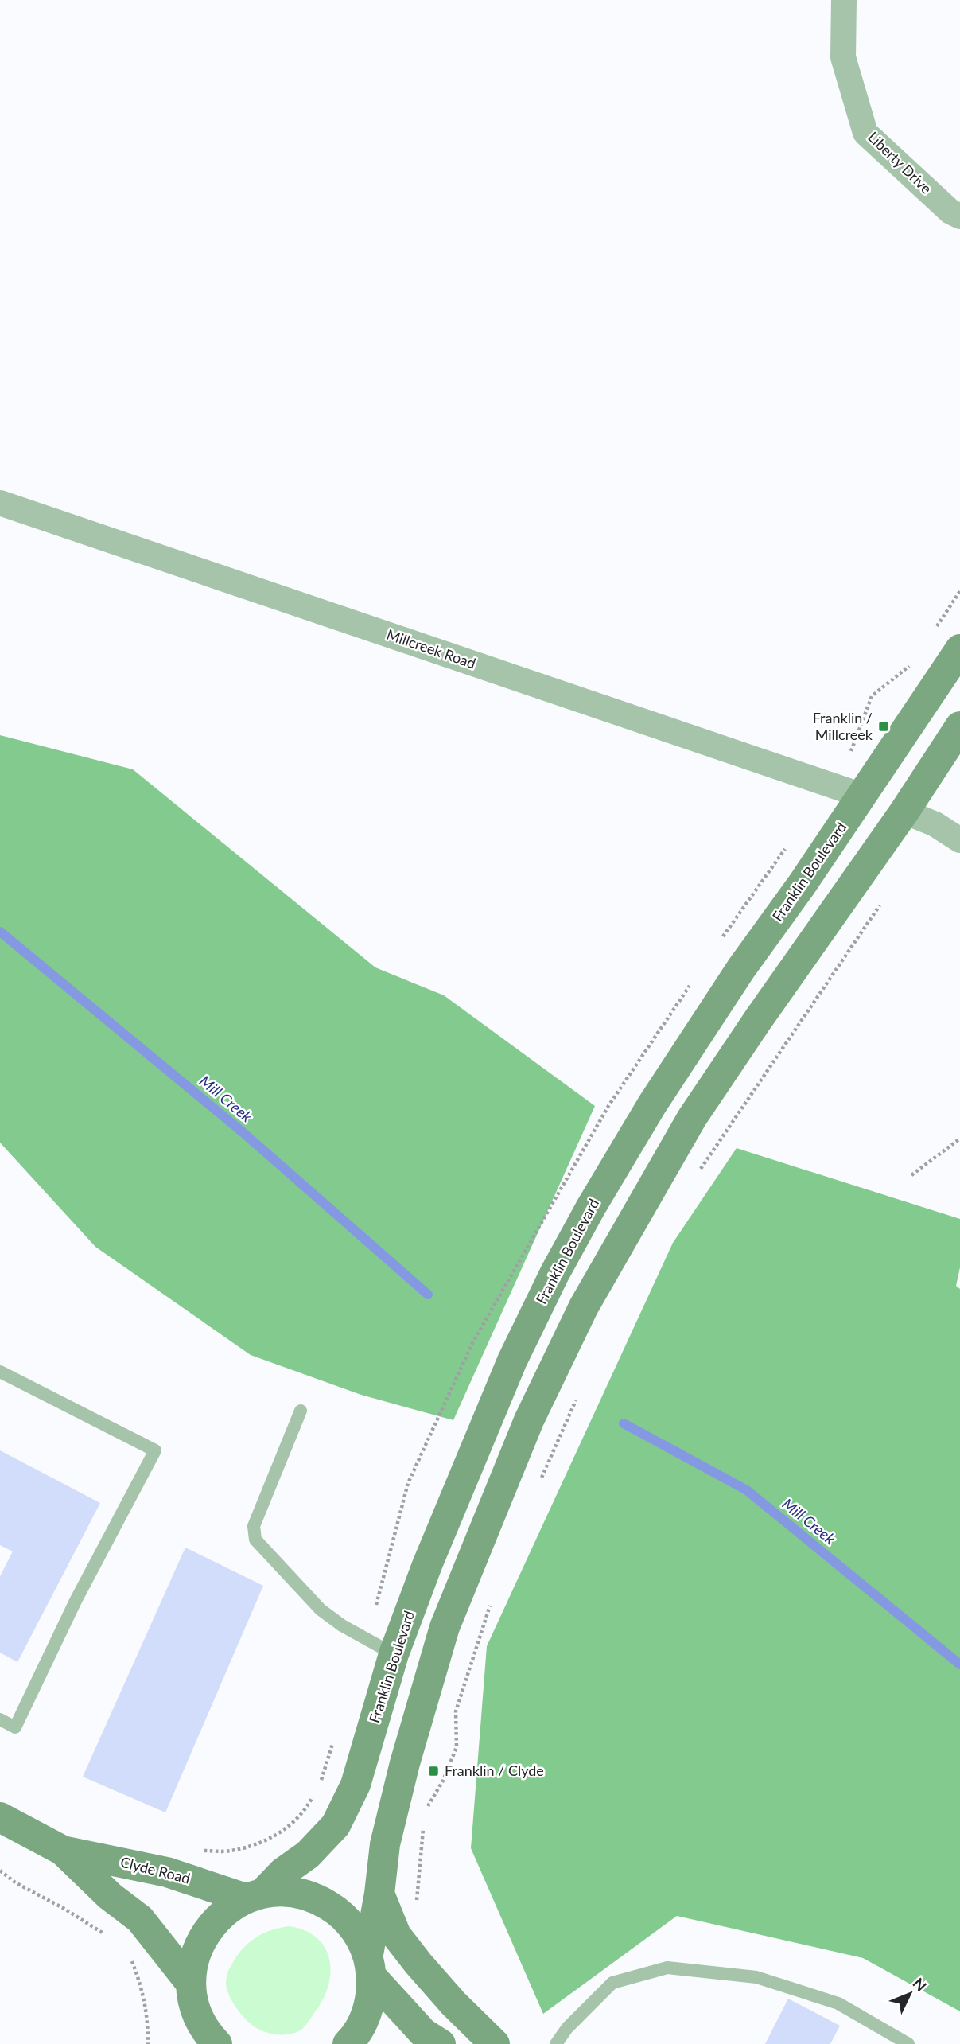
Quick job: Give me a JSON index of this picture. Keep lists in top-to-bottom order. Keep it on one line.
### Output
{"streets":{"main road":["Franklin Boulevard","Clyde Road"],"street":["Liberty Drive","Millcreek Road"]},"crossings":[["Millcreek Road","Franklin Boulevard"],["Franklin Boulevard","Clyde Road"]],"water":["Mill Creek"],"places":{"transit":["Franklin / Millcreek","Franklin / Clyde"]},"north":"top right"}
